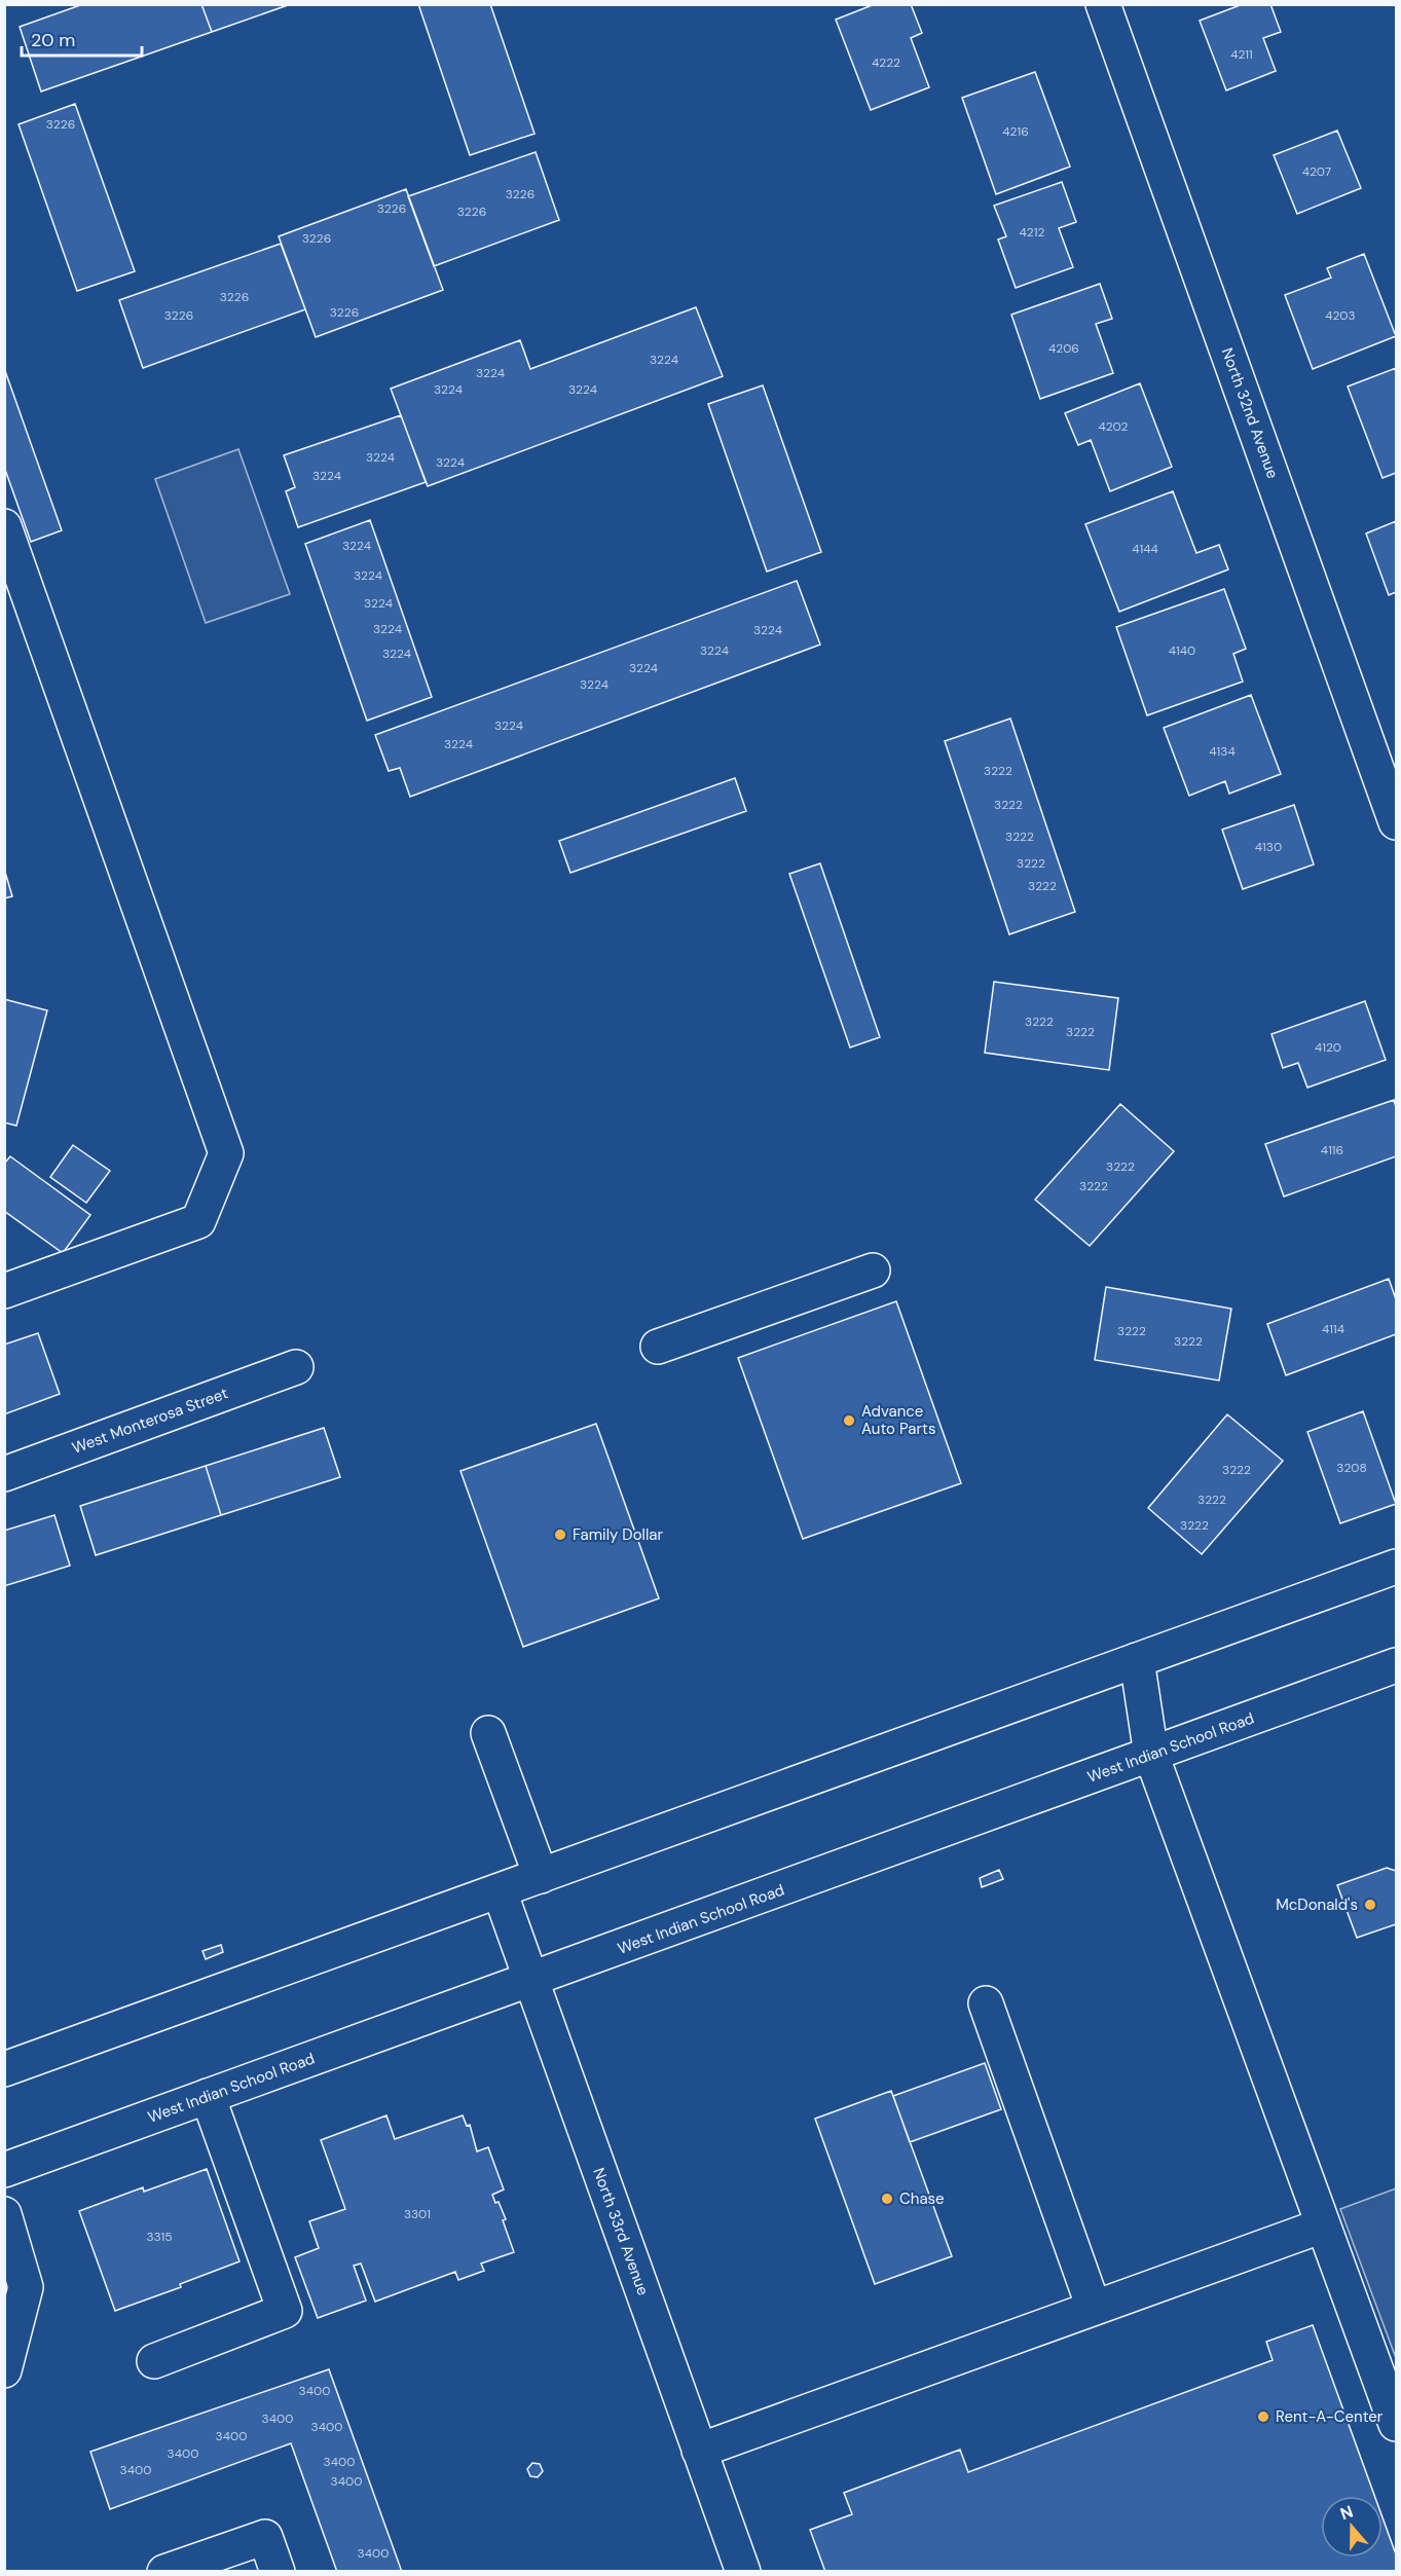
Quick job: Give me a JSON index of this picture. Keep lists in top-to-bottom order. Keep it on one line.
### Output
{"streets":{"main road":["North 32nd Avenue","West Monterosa Street","West Indian School Road","North 33rd Avenue"]},"crossings":[["West Indian School Road","North 33rd Avenue"]],"places":["Advance Auto Parts","Family Dollar","McDonald's","Chase","Rent-A-Center"],"house_numbers":["4211","4222","3226","4216","4207","3226","3226","3226","4212","3226","3226","3226","3226","4203","4206","3224","3224","3224","3224","4202","3224","3224","3224","3224","4144","3224","3224","3224","3224","3224","4140","3224","3224","3224","3224","3224","4134","3222","3222","3222","4130","3222","3222","3222","3222","4120","4116","3222","3222","4114","3222","3222","3208","3222","3222","3222","3301","3315","3400","3400","3400","3400","3400","3400","3400","3400","3400"],"scale_bar":"20 m","north":"top"}
